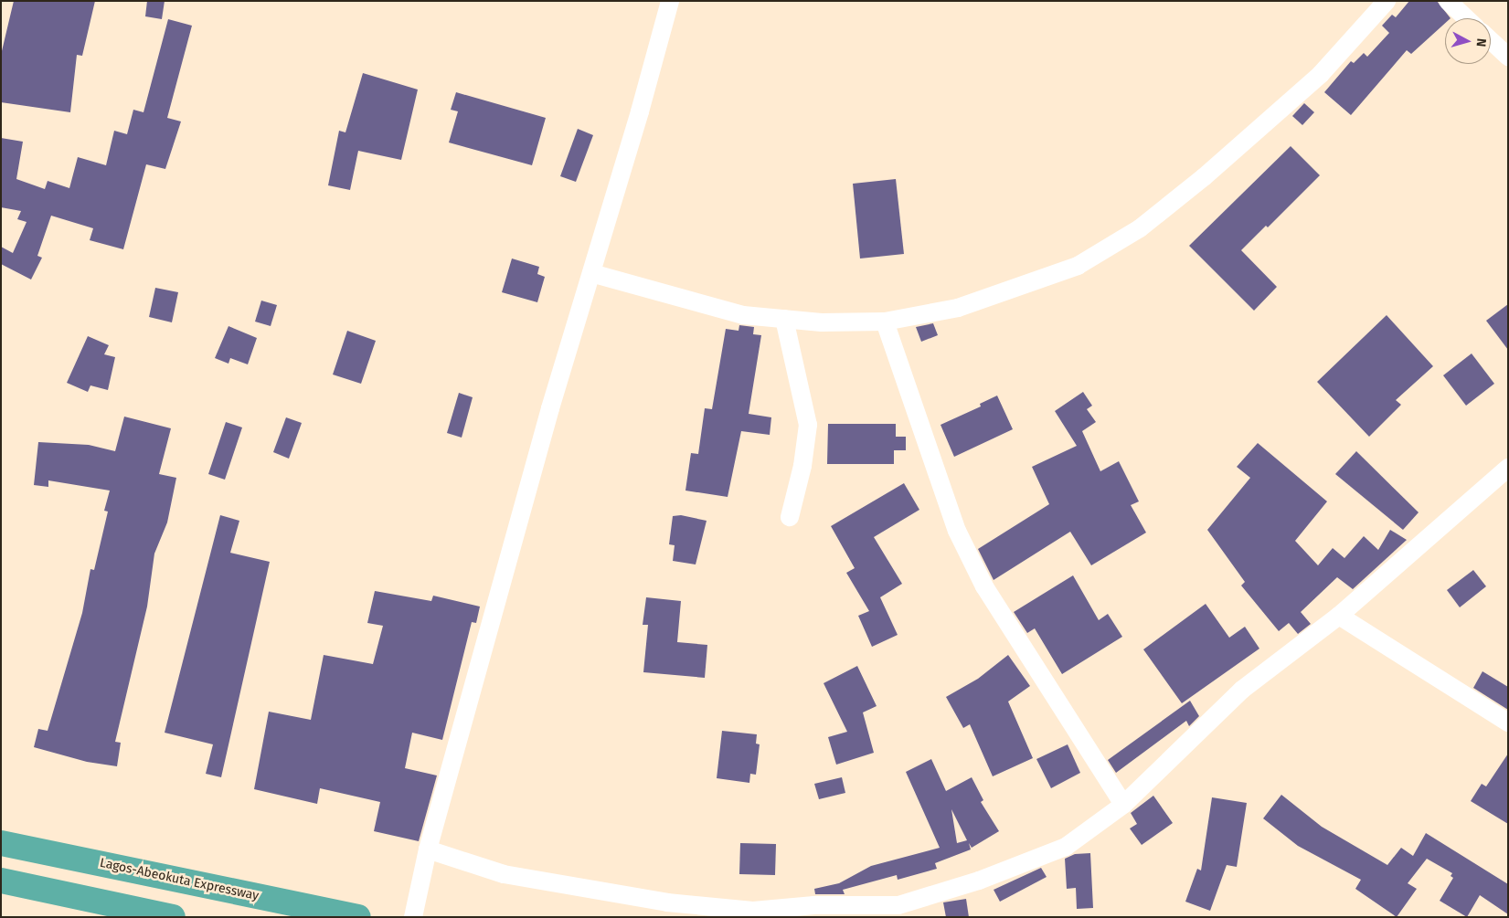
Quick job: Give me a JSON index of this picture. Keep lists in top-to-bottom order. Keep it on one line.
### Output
{"streets":{"highway":["Lagos-Abeokuta Expressway"]},"north":"right"}
